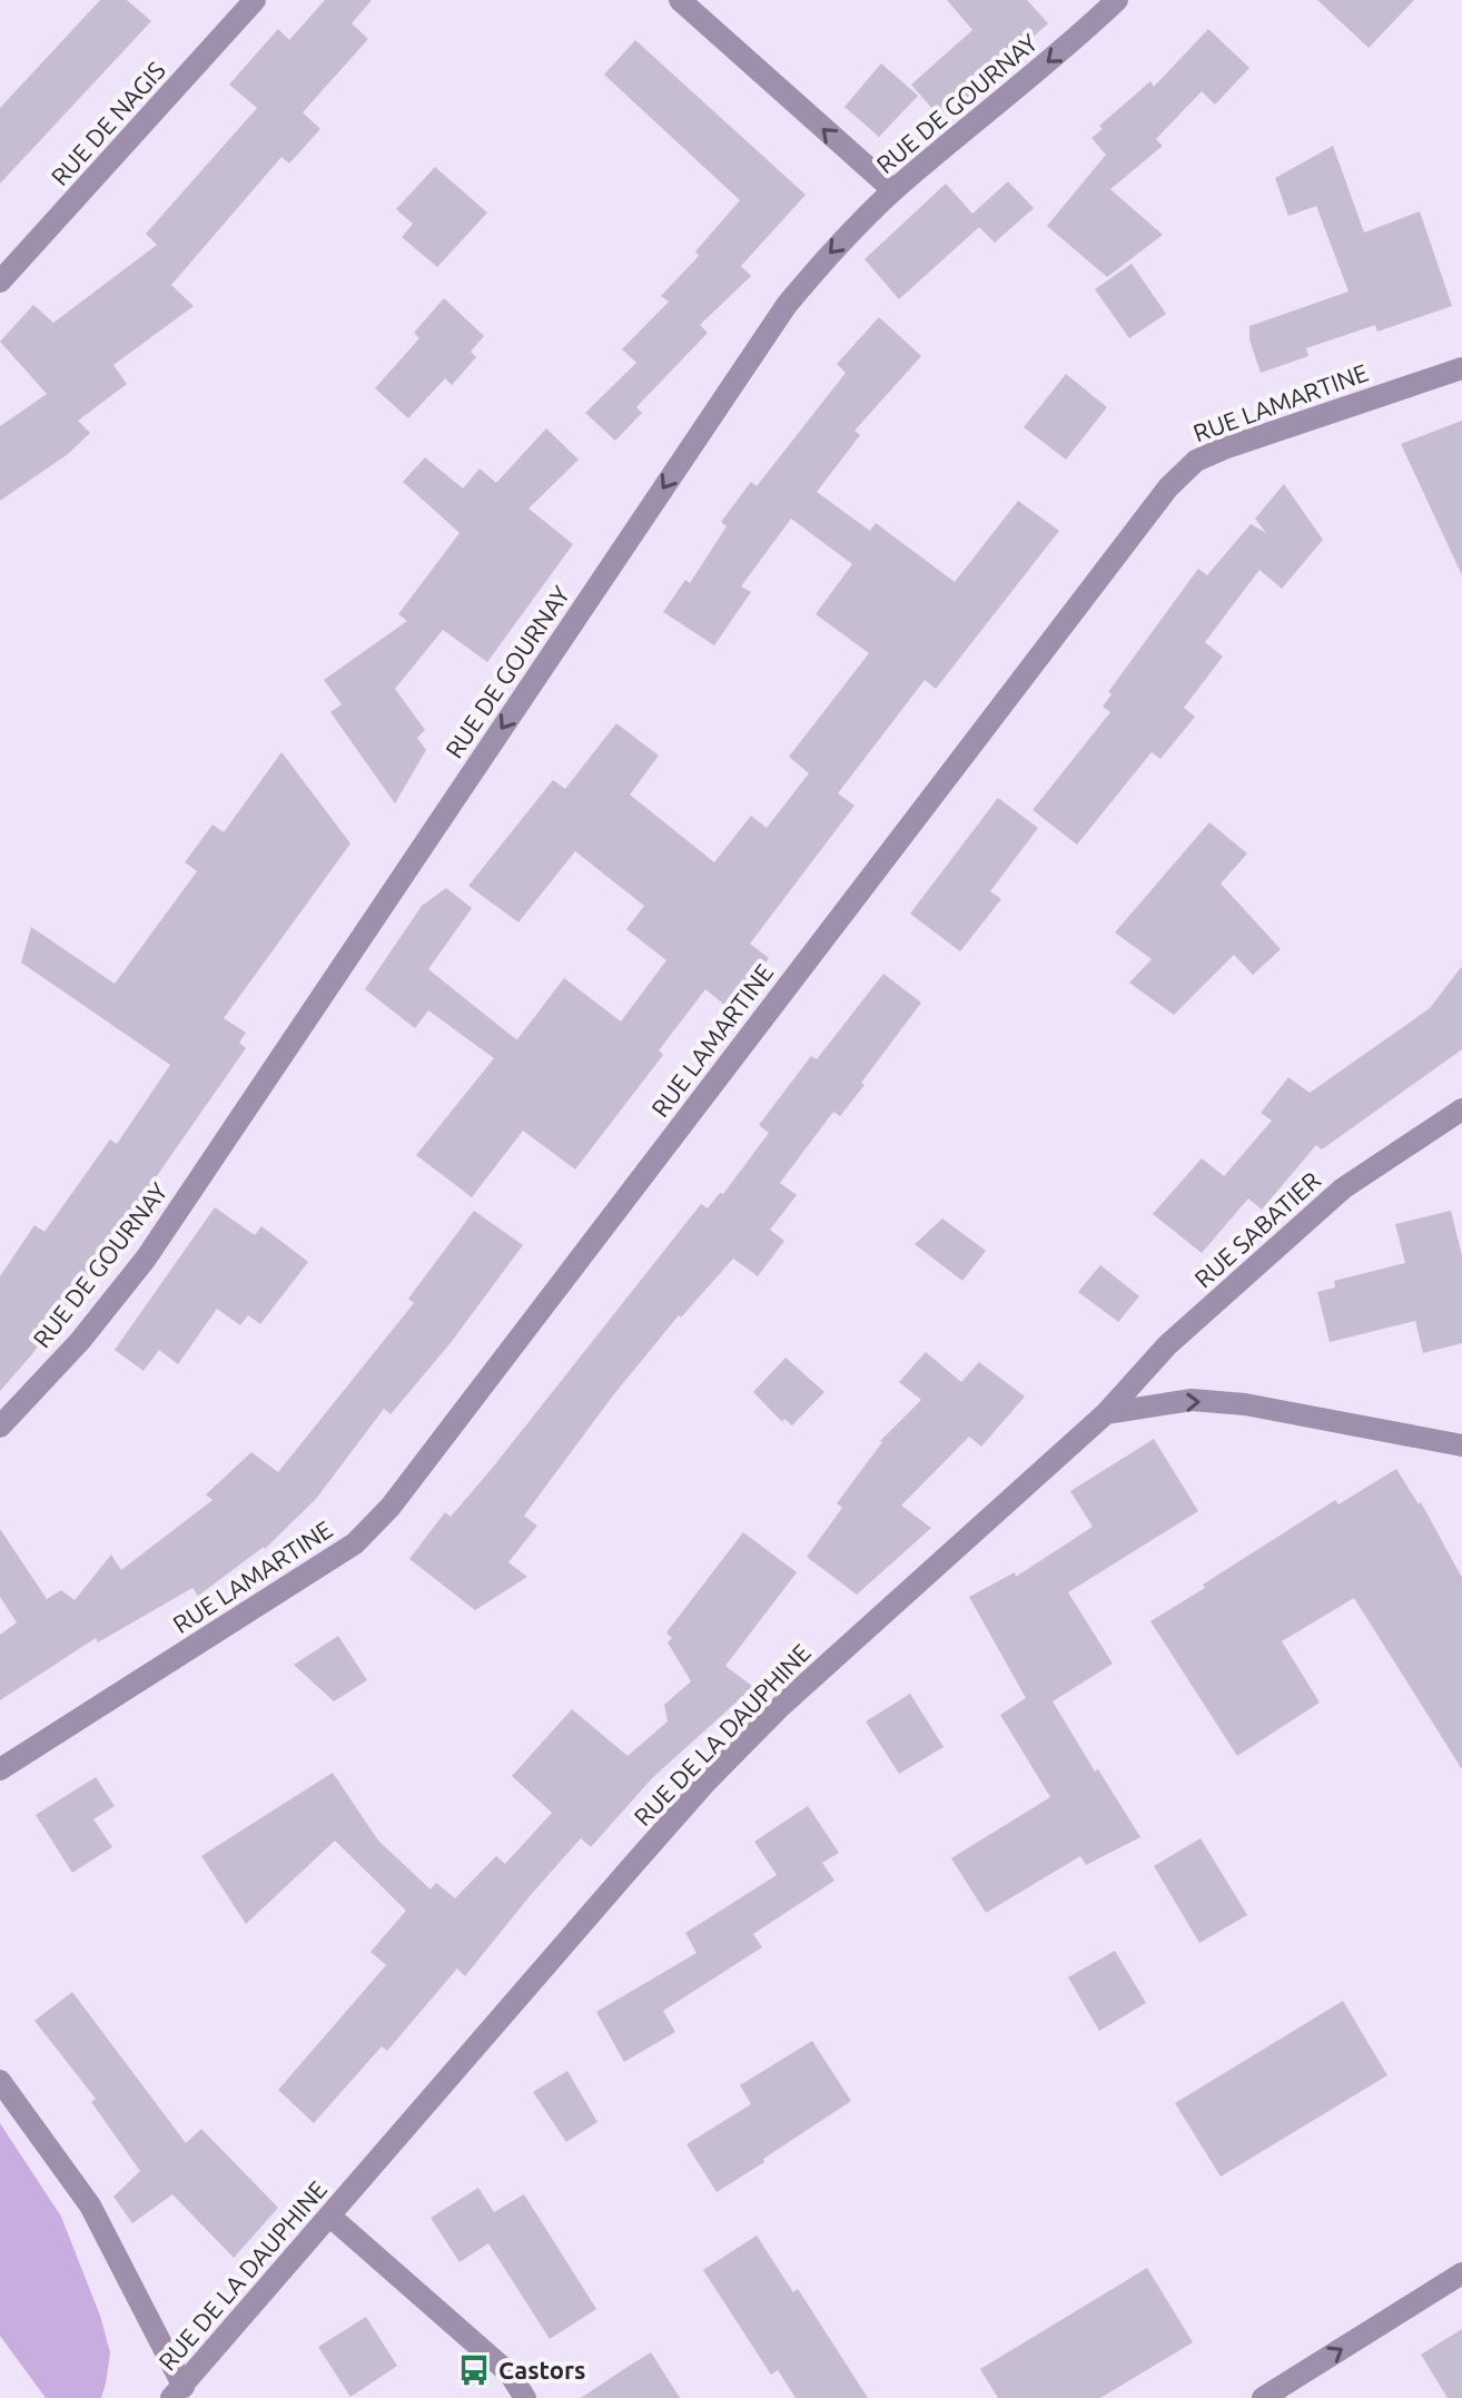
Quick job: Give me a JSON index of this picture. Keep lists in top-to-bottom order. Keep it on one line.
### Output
{"streets":{"street":["RUE DE GOURNAY","RUE DE NAGIS","RUE LAMARTINE","RUE SABATIER","RUE DE LA DAUPHINE"]},"crossings":[["RUE SABATIER","RUE DE LA DAUPHINE"]],"one_way":["RUE DE GOURNAY"],"places":{"bus stop":["Castors"]}}
